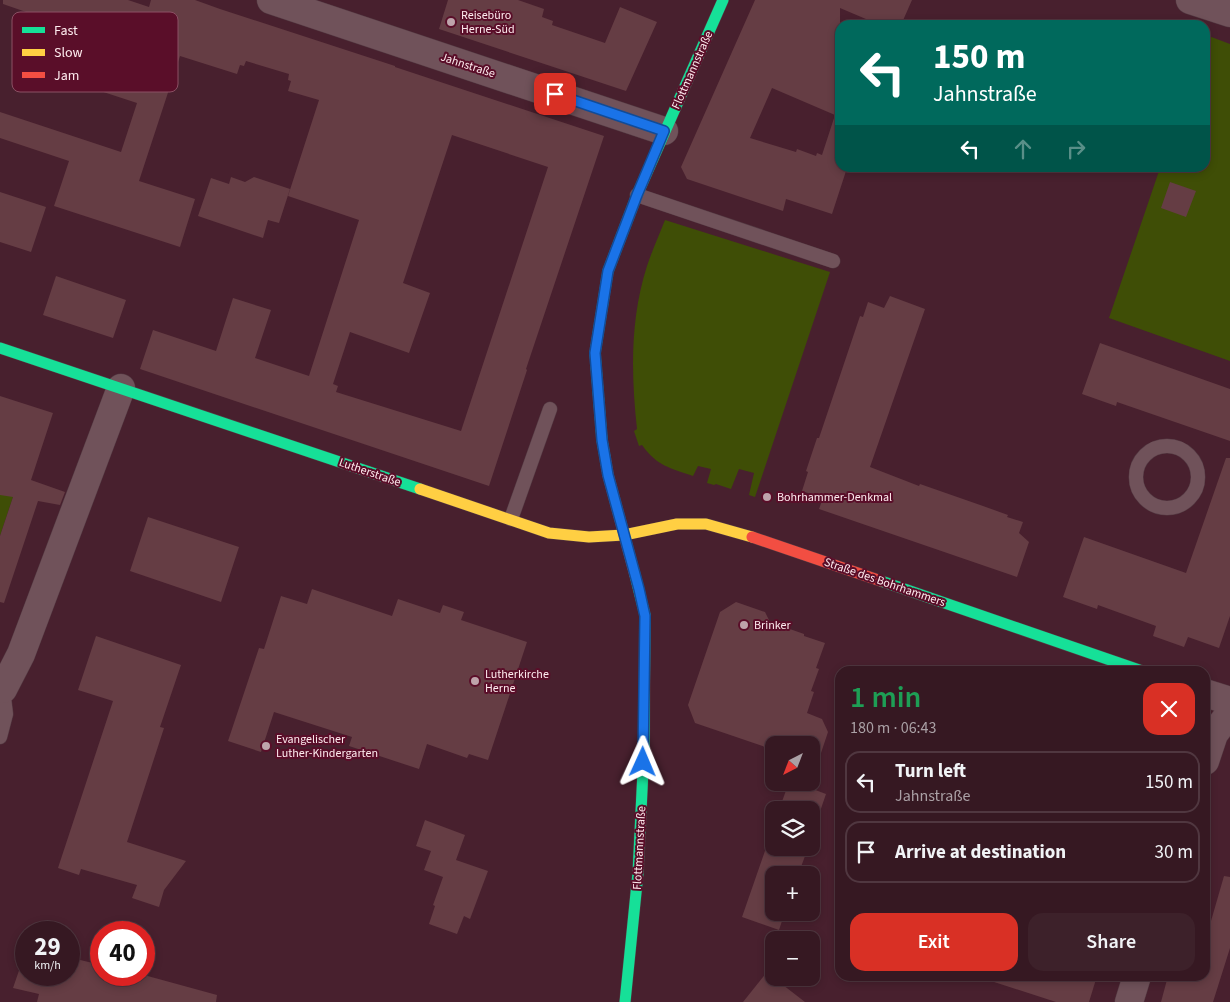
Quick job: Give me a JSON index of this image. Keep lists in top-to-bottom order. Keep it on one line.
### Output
{"streets":{"street":["Jahnstraße","Flottmannstraße","Lutherstraße","Straße des Bohrhammers"]},"crossings":[["Jahnstraße","Flottmannstraße"],["Flottmannstraße","Lutherstraße"],["Flottmannstraße","Straße des Bohrhammers"],["Lutherstraße","Straße des Bohrhammers"]],"places":["Reisebüro Herne-Süd","Bohrhammer-Denkmal","Brinker","Lutherkirche Herne","Evangelischer Luther-Kindergarten"],"legend":["Fast","Slow","Jam"],"north":"bottom left","page":{"turn":["150 m","Jahnstraße"],"heading":["1 min","180 m · 06:43"],"map_buttons":["+","−"],"list":[{"name":"Turn left","note":"Jahnstraße","value":"150 m"},{"name":"Arrive at destination","value":"30 m"}],"buttons":["Exit","Share"],"speed":"29 km/h","limit":"40"}}
